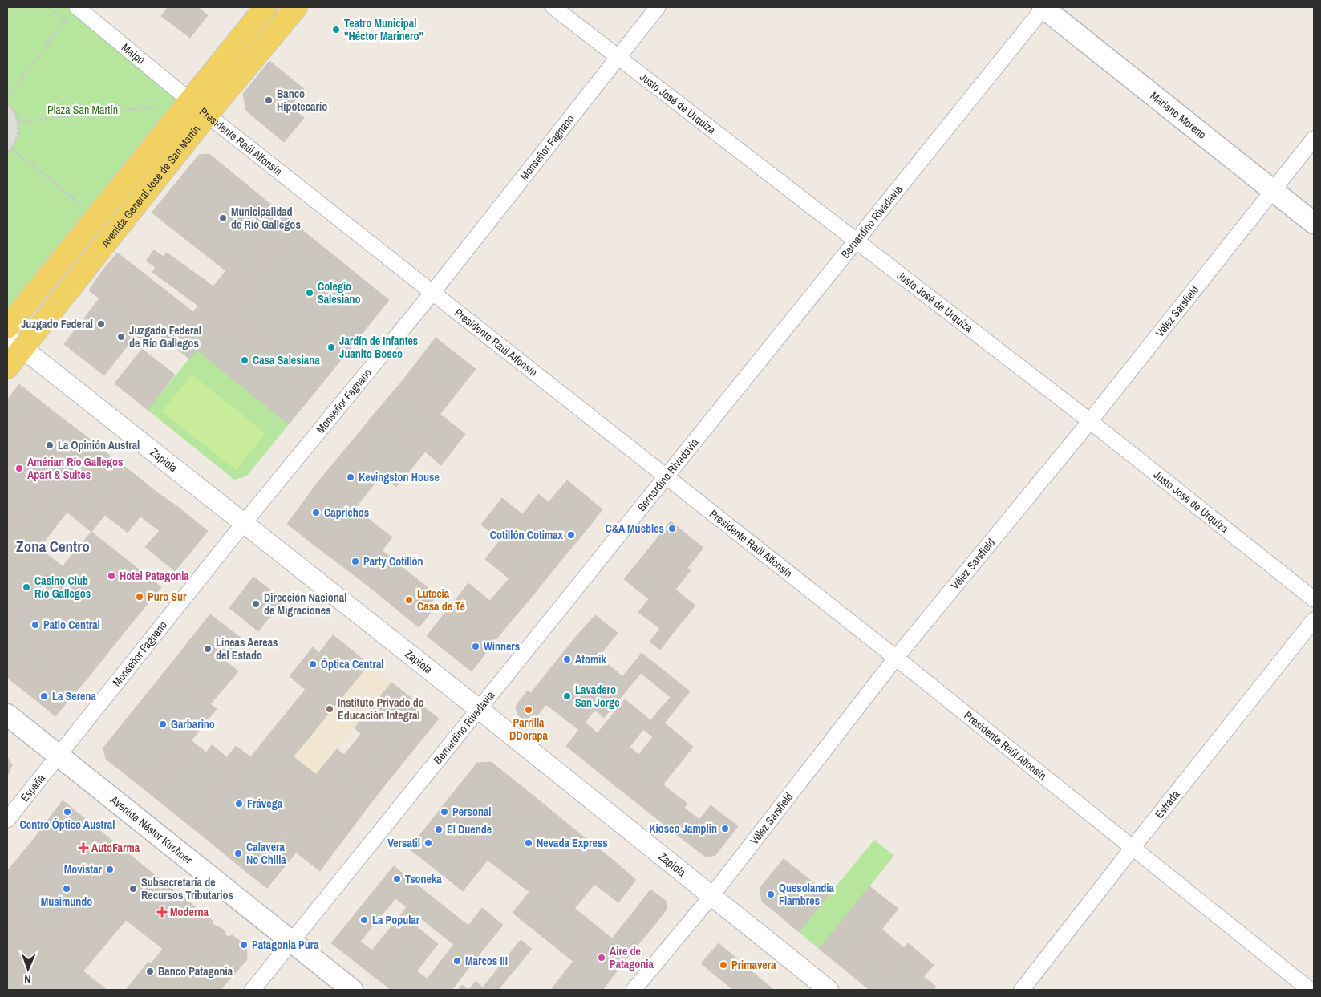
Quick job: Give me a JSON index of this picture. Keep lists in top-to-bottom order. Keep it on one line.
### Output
{"streets":{"main road":["Mariano Moreno","Avenida General José de San Martín","Avenida Néstor Kirchner"],"street":["Maipú","Justo José de Urquiza","Presidente Raúl Alfonsín","Monseñor Fagnano","Bernardino Rivadavia","Vélez Sarsfield","Zapiola","España","Estrada"]},"crossings":[["Maipú","Presidente Raúl Alfonsín"],["Maipú","Avenida General José de San Martín"],["Justo José de Urquiza","Monseñor Fagnano"],["Justo José de Urquiza","Bernardino Rivadavia"],["Justo José de Urquiza","Vélez Sarsfield"],["Mariano Moreno","Bernardino Rivadavia"],["Mariano Moreno","Vélez Sarsfield"],["Presidente Raúl Alfonsín","Monseñor Fagnano"],["Presidente Raúl Alfonsín","Avenida General José de San Martín"],["Presidente Raúl Alfonsín","Bernardino Rivadavia"],["Presidente Raúl Alfonsín","Vélez Sarsfield"],["Presidente Raúl Alfonsín","Estrada"],["Monseñor Fagnano","Zapiola"],["Monseñor Fagnano","España"],["Monseñor Fagnano","Avenida Néstor Kirchner"],["Avenida General José de San Martín","Zapiola"],["Bernardino Rivadavia","Zapiola"],["Bernardino Rivadavia","Avenida Néstor Kirchner"],["Vélez Sarsfield","Zapiola"],["España","Avenida Néstor Kirchner"]],"districts":["Zona Centro"],"parks":["Plaza San Martín"],"places":{"other":["Teatro Municipal \"Héctor Marinero\"","Banco Hipotecario","Municipalidad de Río Gallegos","Colegio Salesiano","Juzgado Federal","Juzgado Federal de Río Gallegos","Jardín de Infantes Juanito Bosco","Casa Salesiana","La Opinión Austral","Amérian Río Gallegos Apart & Suites","Kevingston House","Caprichos","C&A Muebles","Cotillón Cotimax","Party Cotillón","Hotel Patagonia","Casino Club Río Gallegos","Puro Sur","Lutecia Casa de Té","Dirección Nacional de Migraciones","Patio Central","Winners","Líneas Aereas del Estado","Atomik","Óptica Central","La Serena","Lavadero San Jorge","Instituto Privado de Educación Integral","Parrilla D´Dorapa","Garbarino","Frávega","Centro Óptico Austral","Personal","Kiosco Jamplin","El Duende","Versatil","Nevada Express","Calavera No Chilla","Movistar","Tsoneka","Musimundo","Subsecretaría de Recursos Tributarios","Quesolandia Fiambres","La Popular","Patagonia Pura","Aire de Patagonia","Marcos III","Primavera","Banco Patagonia"],"health":["AutoFarma","Moderna"]},"north":"bottom"}
